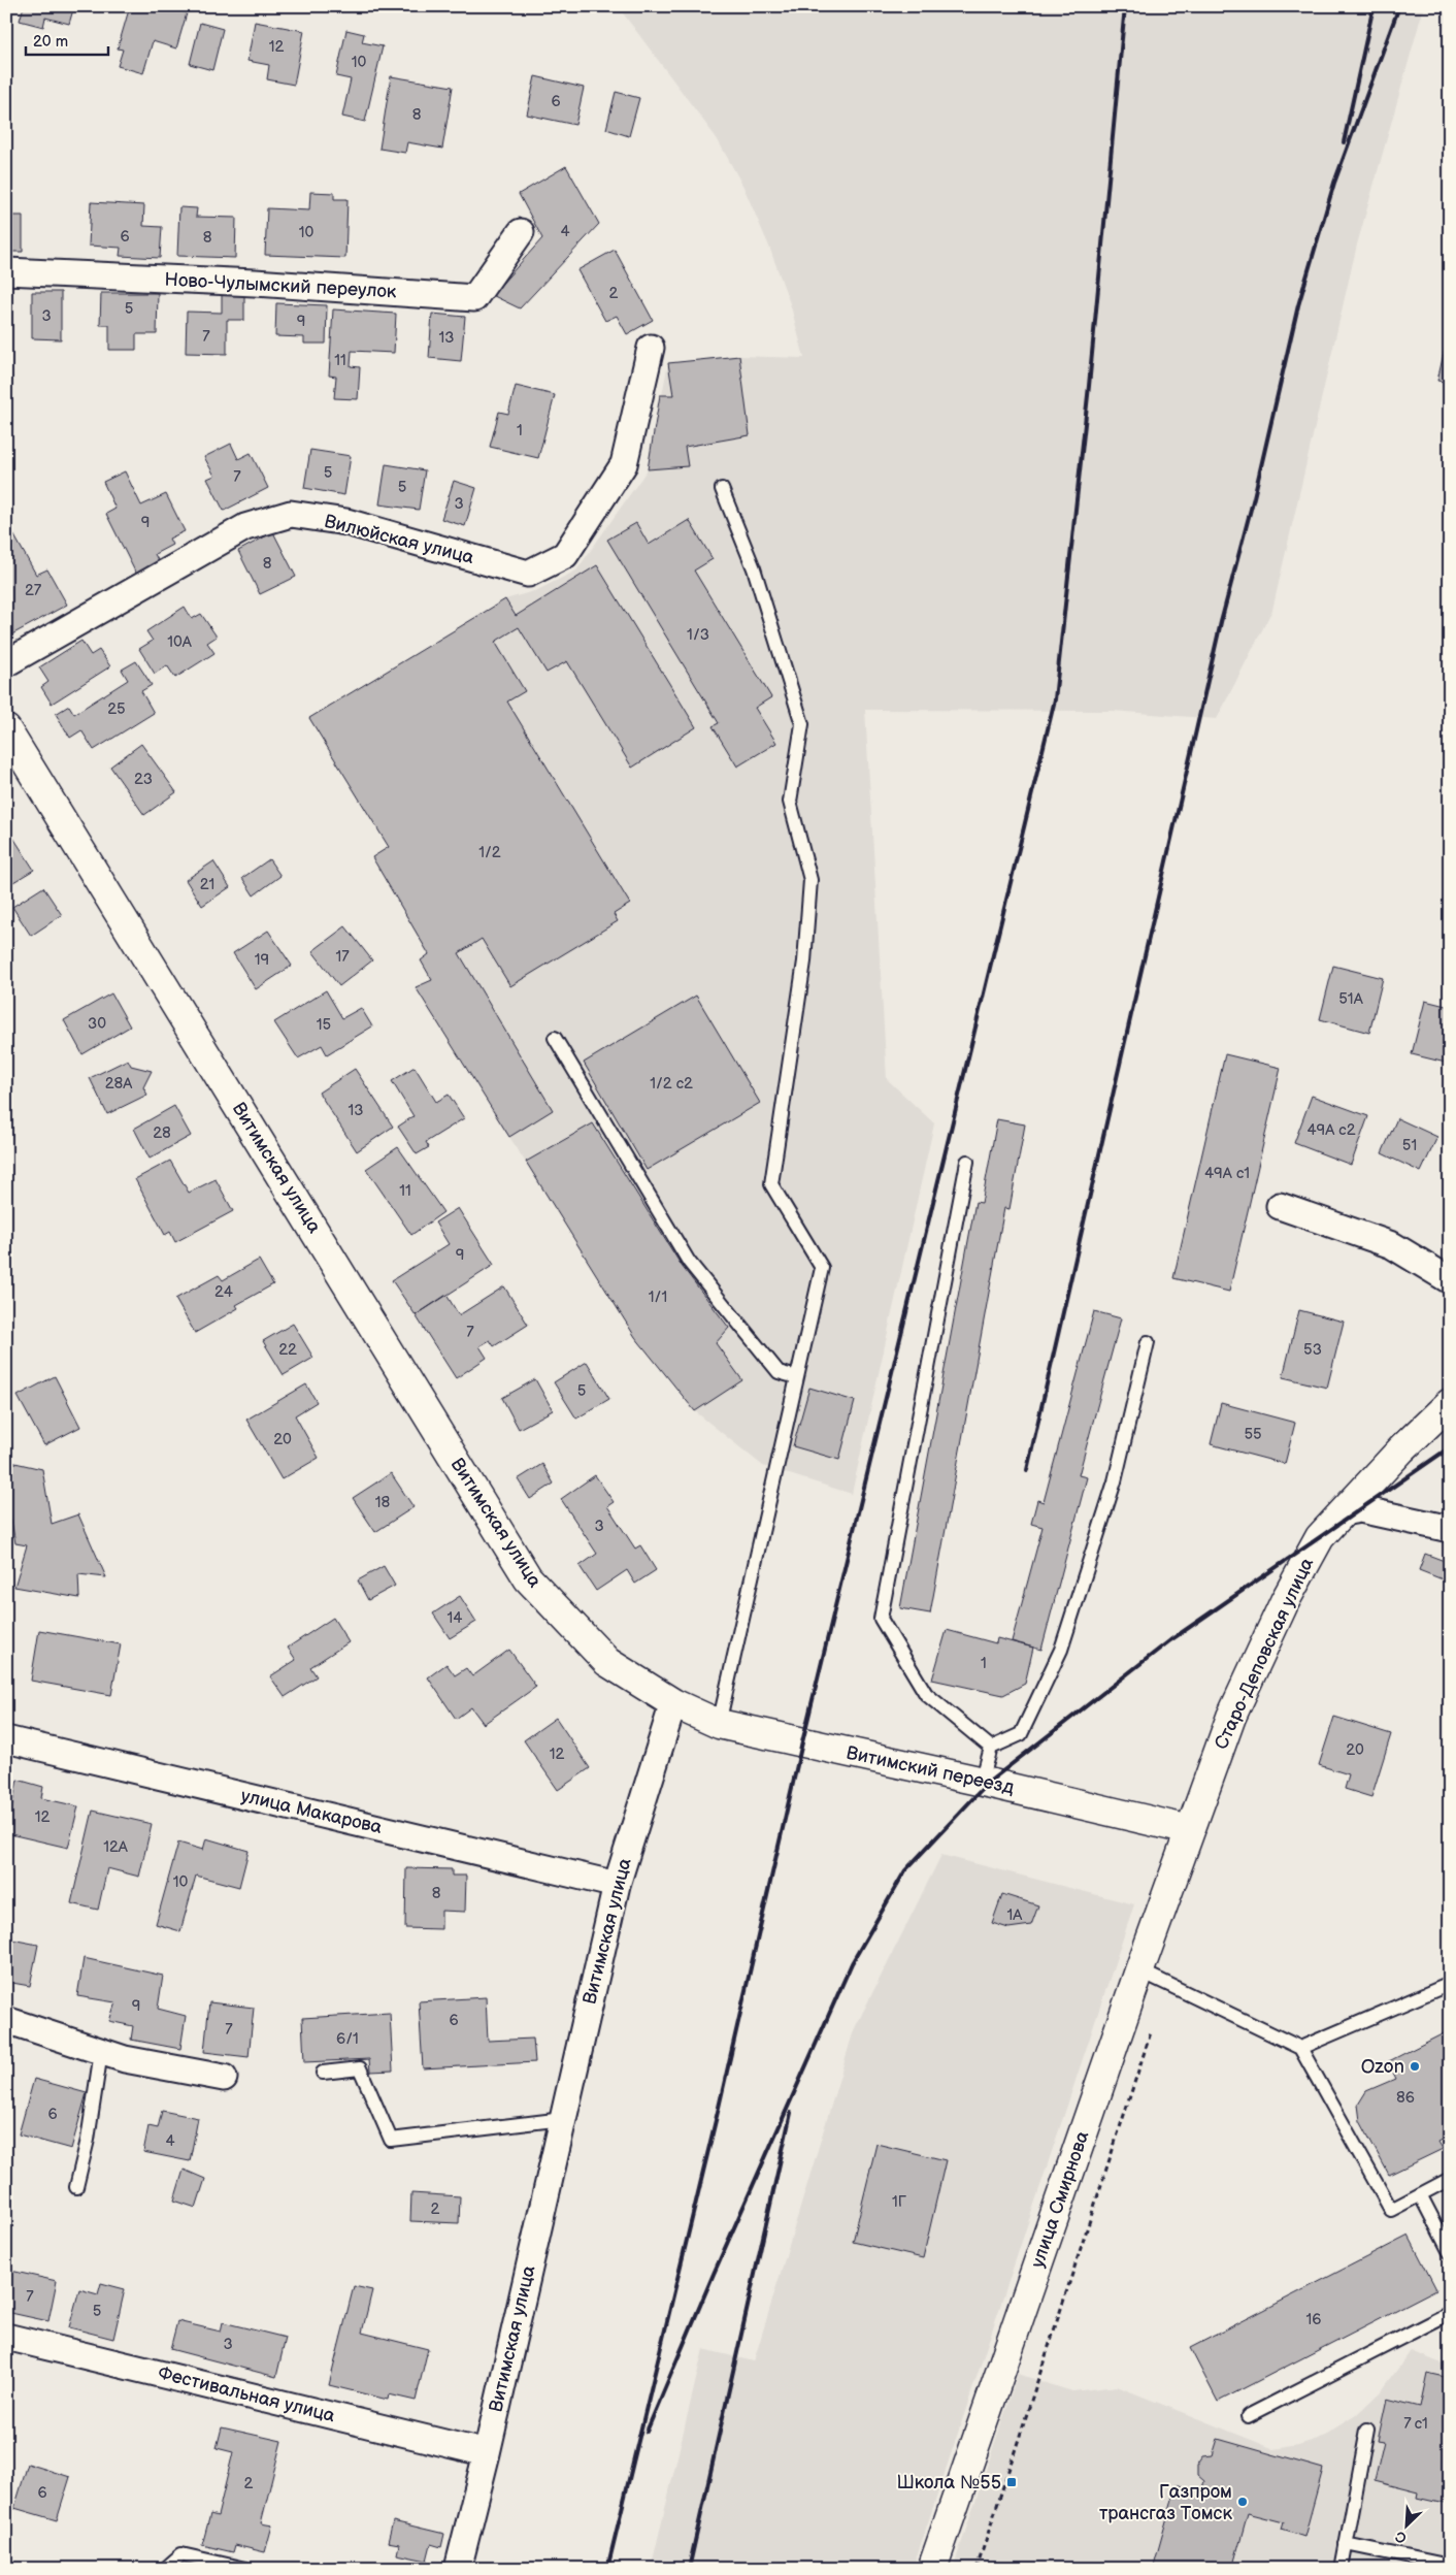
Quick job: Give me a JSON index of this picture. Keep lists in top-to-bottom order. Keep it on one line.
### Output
{"streets":{"street":["Ново-Чулымский переулок","Вилюйская улица","Витимская улица","Старо-Деповская улица","Витимский переезд","улица Макарова","улица Смирнова","Фестивальная улица"]},"crossings":[["Витимская улица","Витимский переезд"],["Витимская улица","улица Макарова"],["Витимская улица","Фестивальная улица"],["Старо-Деповская улица","Витимский переезд"],["Старо-Деповская улица","улица Смирнова"],["Витимский переезд","улица Смирнова"]],"places":{"other":["Ozon","Газпром трансгаз Томск"],"transit":["Школа №55"]},"house_numbers":["12","10","6","8","4","10","6","8","2","5","3","9","7","13","11","1","5","7","5","3","9","8","27","1/3","10А","25","23","1/2","21","17","19","51А","30","15","28А","1/2 с2","13","49А с2","28","51","49А с1","11","9","24","1/1","7","22","53","5","55","20","18","3","14","1","20","12","12","12А","10","8","1А","9","6","7","6/1","86","6","4","1Г","2","7","5","16","3","7 с1","2","6"],"scale_bar":"20 m","north":"bottom left"}
